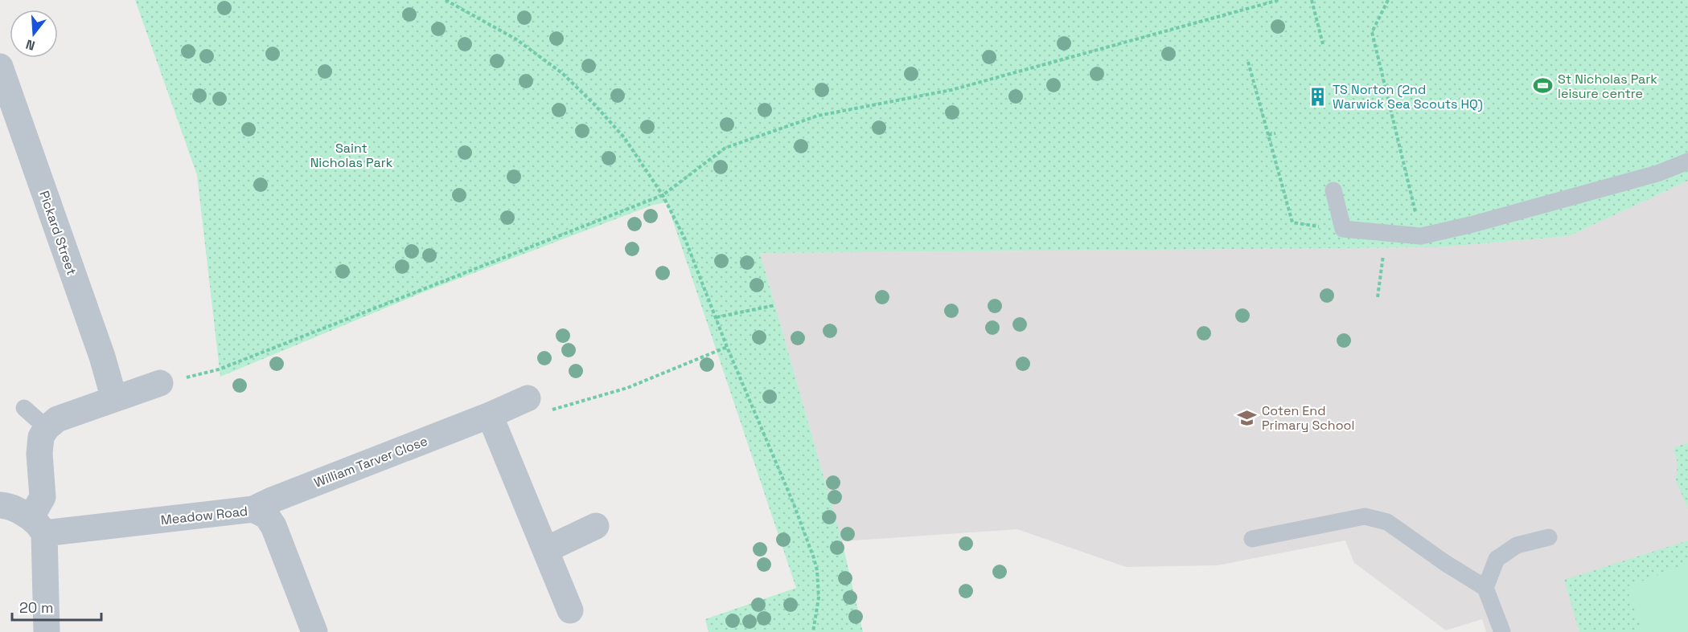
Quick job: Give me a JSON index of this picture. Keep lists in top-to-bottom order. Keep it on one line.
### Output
{"streets":{"street":["Pickard Street","William Tarver Close","Meadow Road"]},"crossings":[["William Tarver Close","Meadow Road"]],"parks":["Saint Nicholas Park"],"places":{"sports":["St Nicholas Park leisure centre"],"building":["TS Norton (2nd Warwick Sea Scouts HQ)"],"school or university":["Coten End Primary School"]},"scale_bar":"20 m","north":"bottom"}
